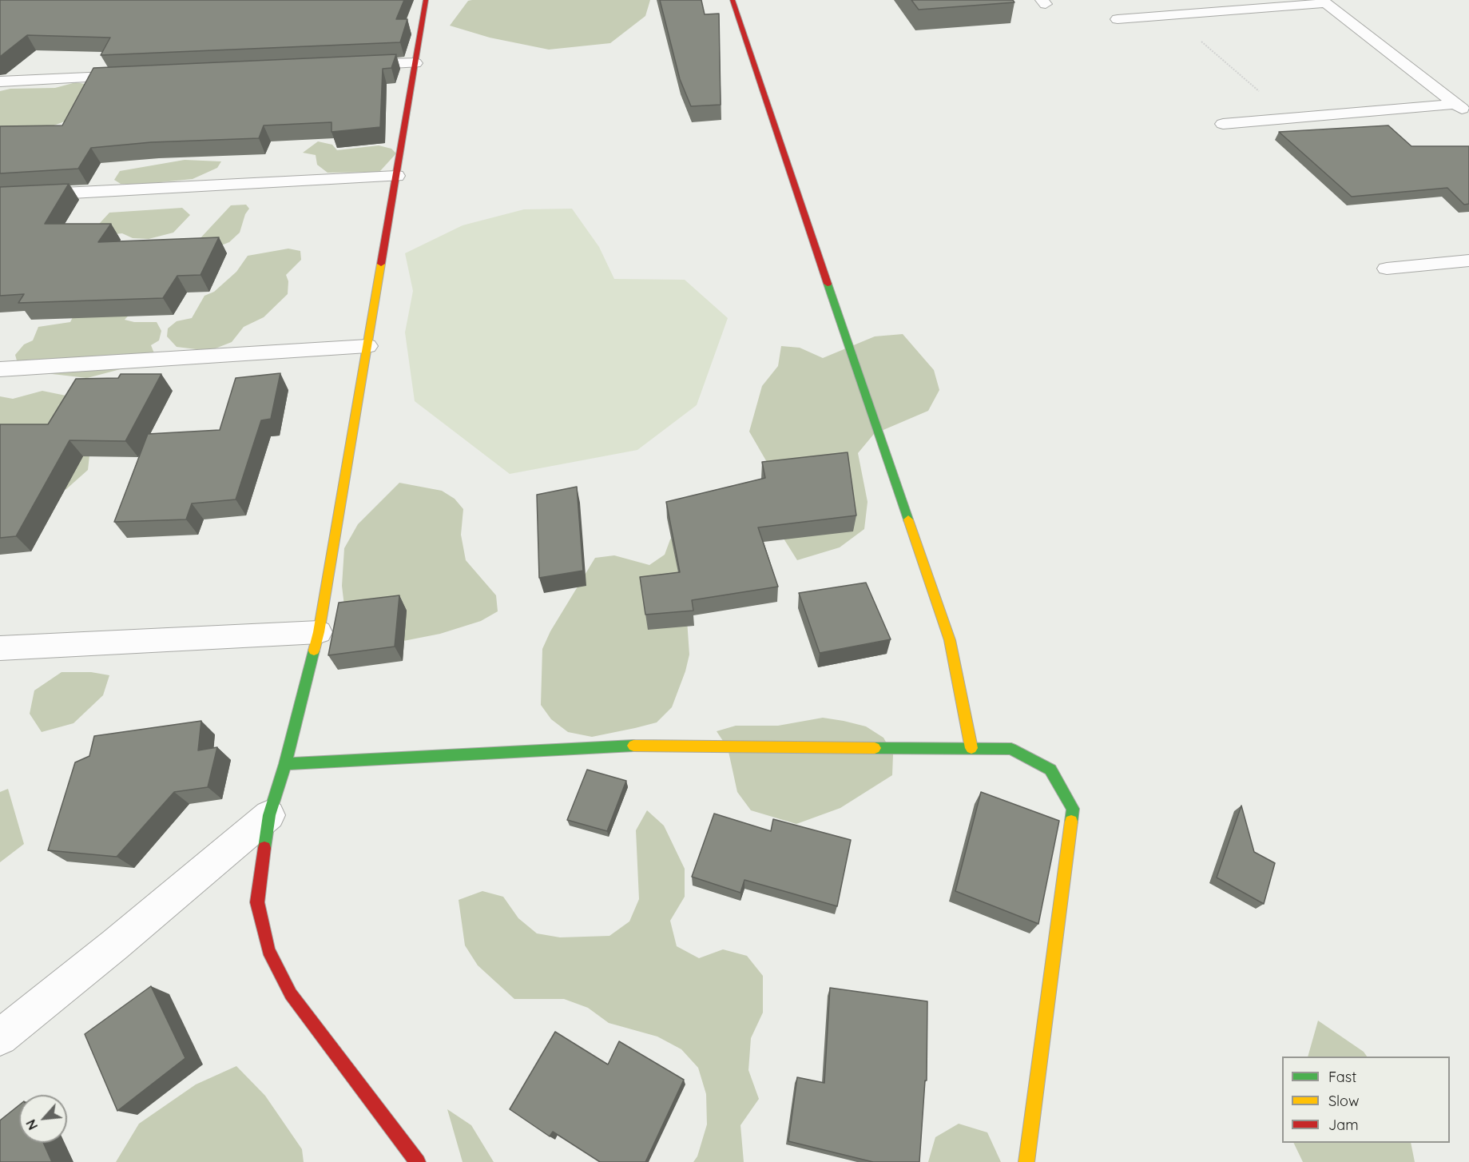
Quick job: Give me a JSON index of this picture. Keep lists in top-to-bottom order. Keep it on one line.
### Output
{"legend":["Fast","Slow","Jam"],"north":"bottom left"}
